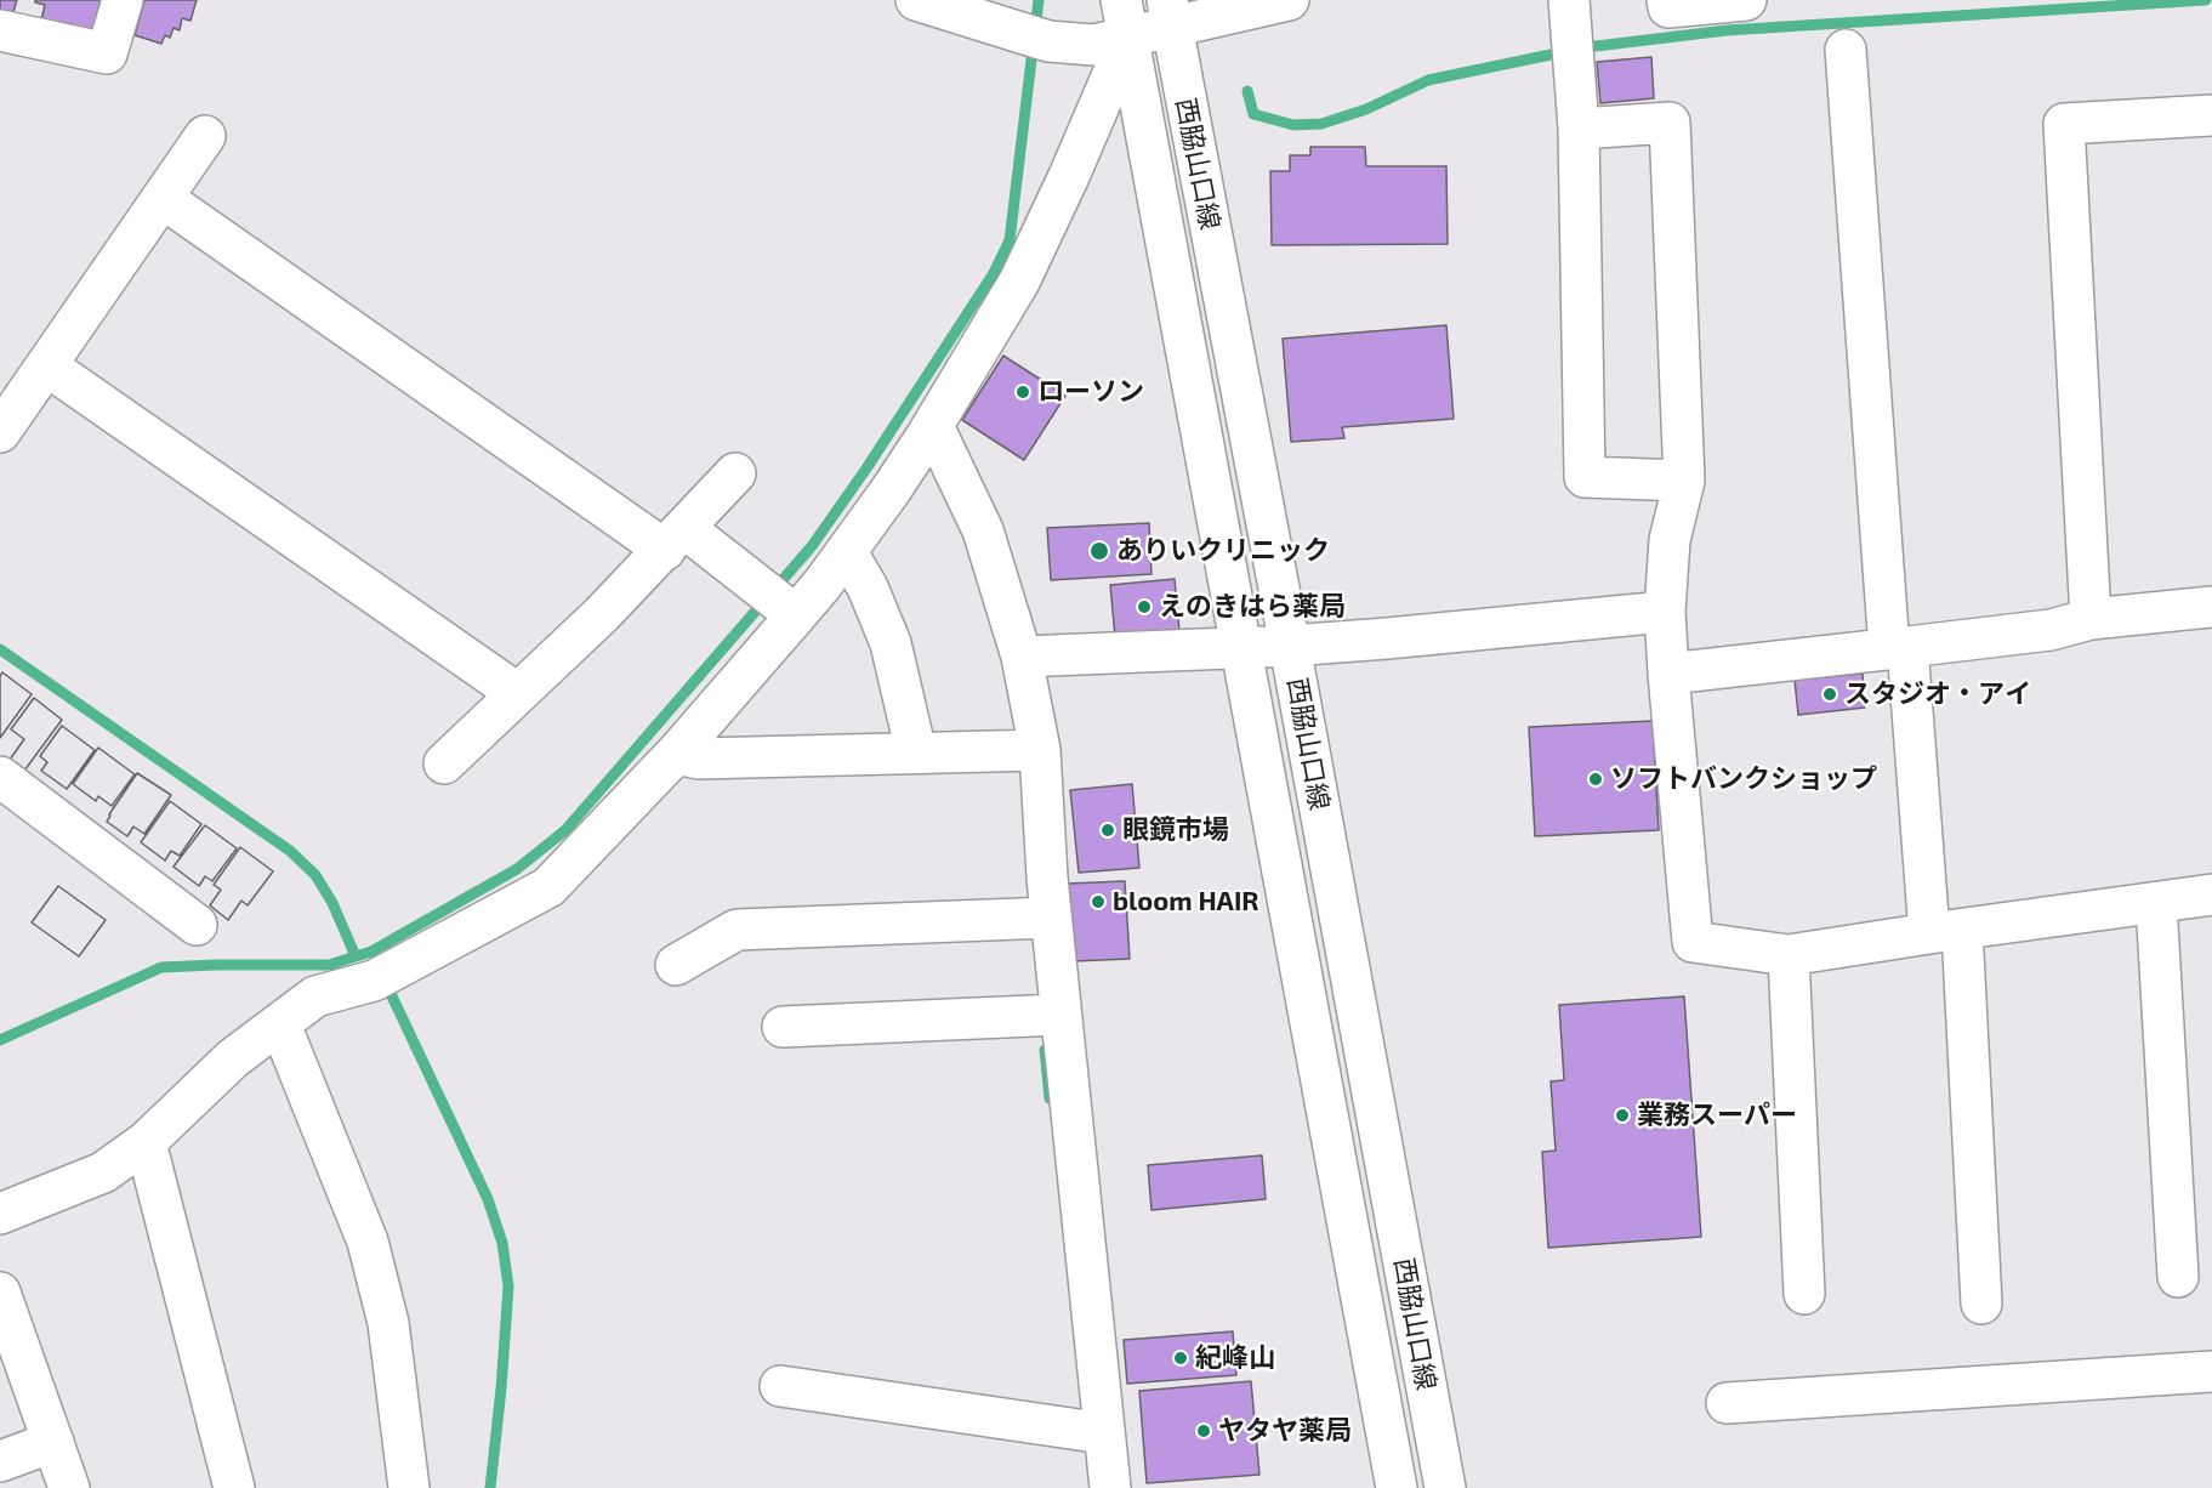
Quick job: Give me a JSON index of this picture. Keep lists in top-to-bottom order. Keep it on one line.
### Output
{"streets":{"street":["西脇山口線"]},"places":["ローソン","ありいクリニック","えのきはら薬局","スタジオ・アイ","ソフトバンクショップ","眼鏡市場","bloom HAIR","業務スーパー","紀峰山","ヤタヤ薬局"]}
